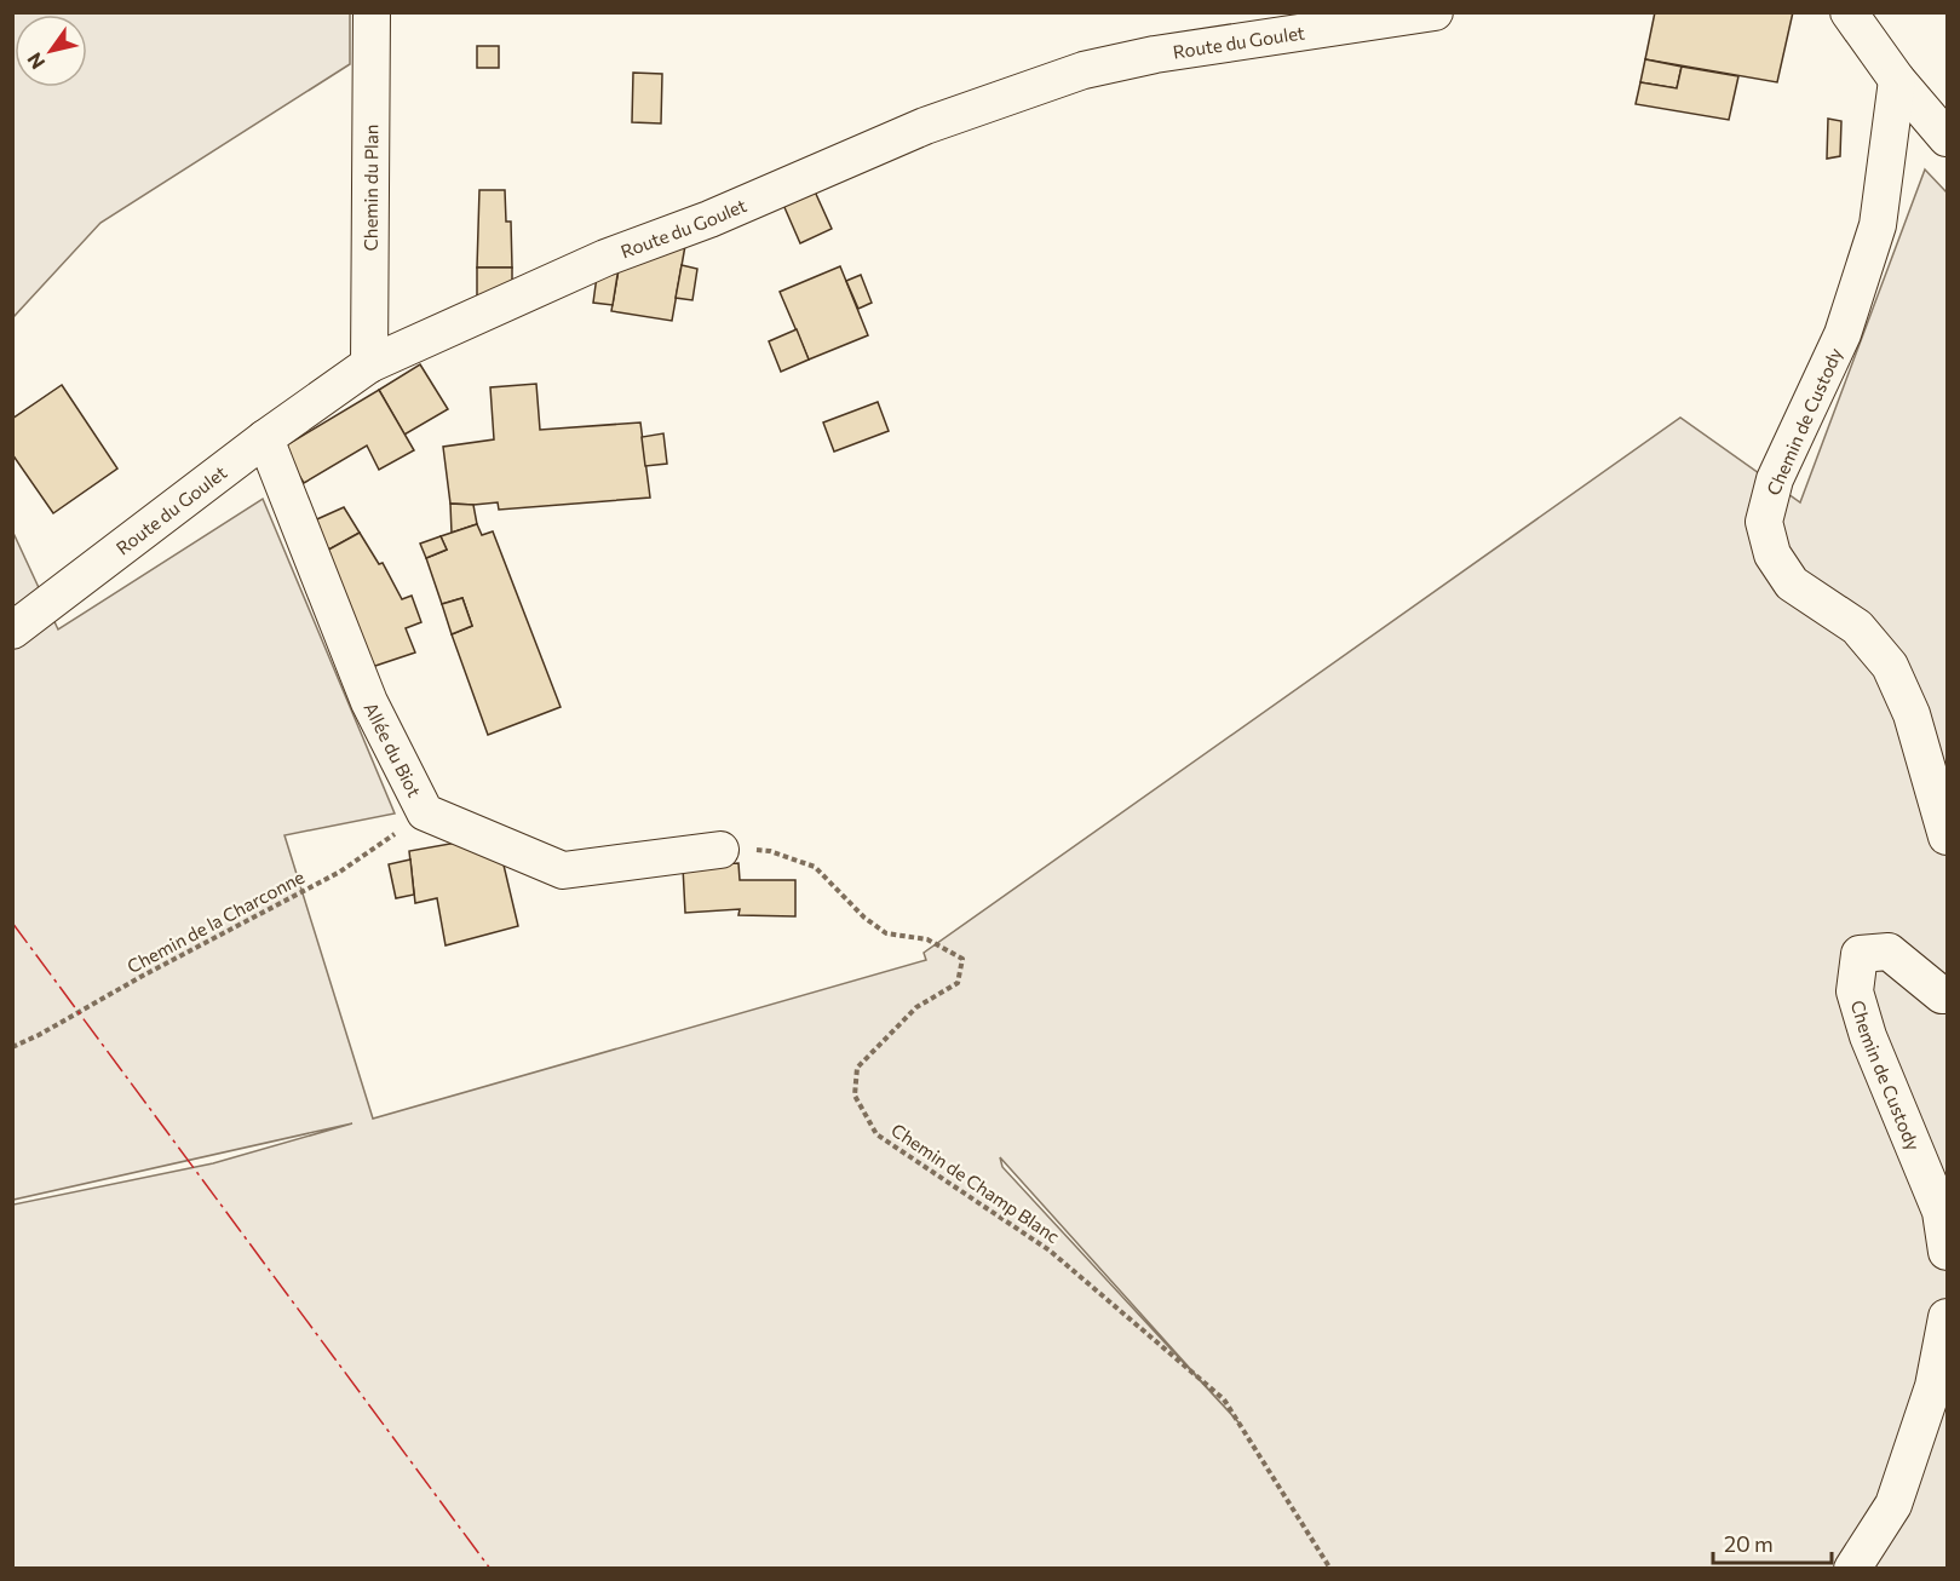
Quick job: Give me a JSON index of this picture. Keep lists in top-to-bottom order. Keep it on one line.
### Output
{"streets":{"street":["Route du Goulet","Chemin du Plan","Chemin de Custody","Allée du Biot"],"path":["Chemin de la Charconne","Chemin de Champ Blanc"]},"crossings":[["Route du Goulet","Chemin du Plan"],["Route du Goulet","Allée du Biot"],["Allée du Biot","Chemin de la Charconne"],["Allée du Biot","Chemin de Champ Blanc"]],"scale_bar":"20 m","north":"bottom left"}
